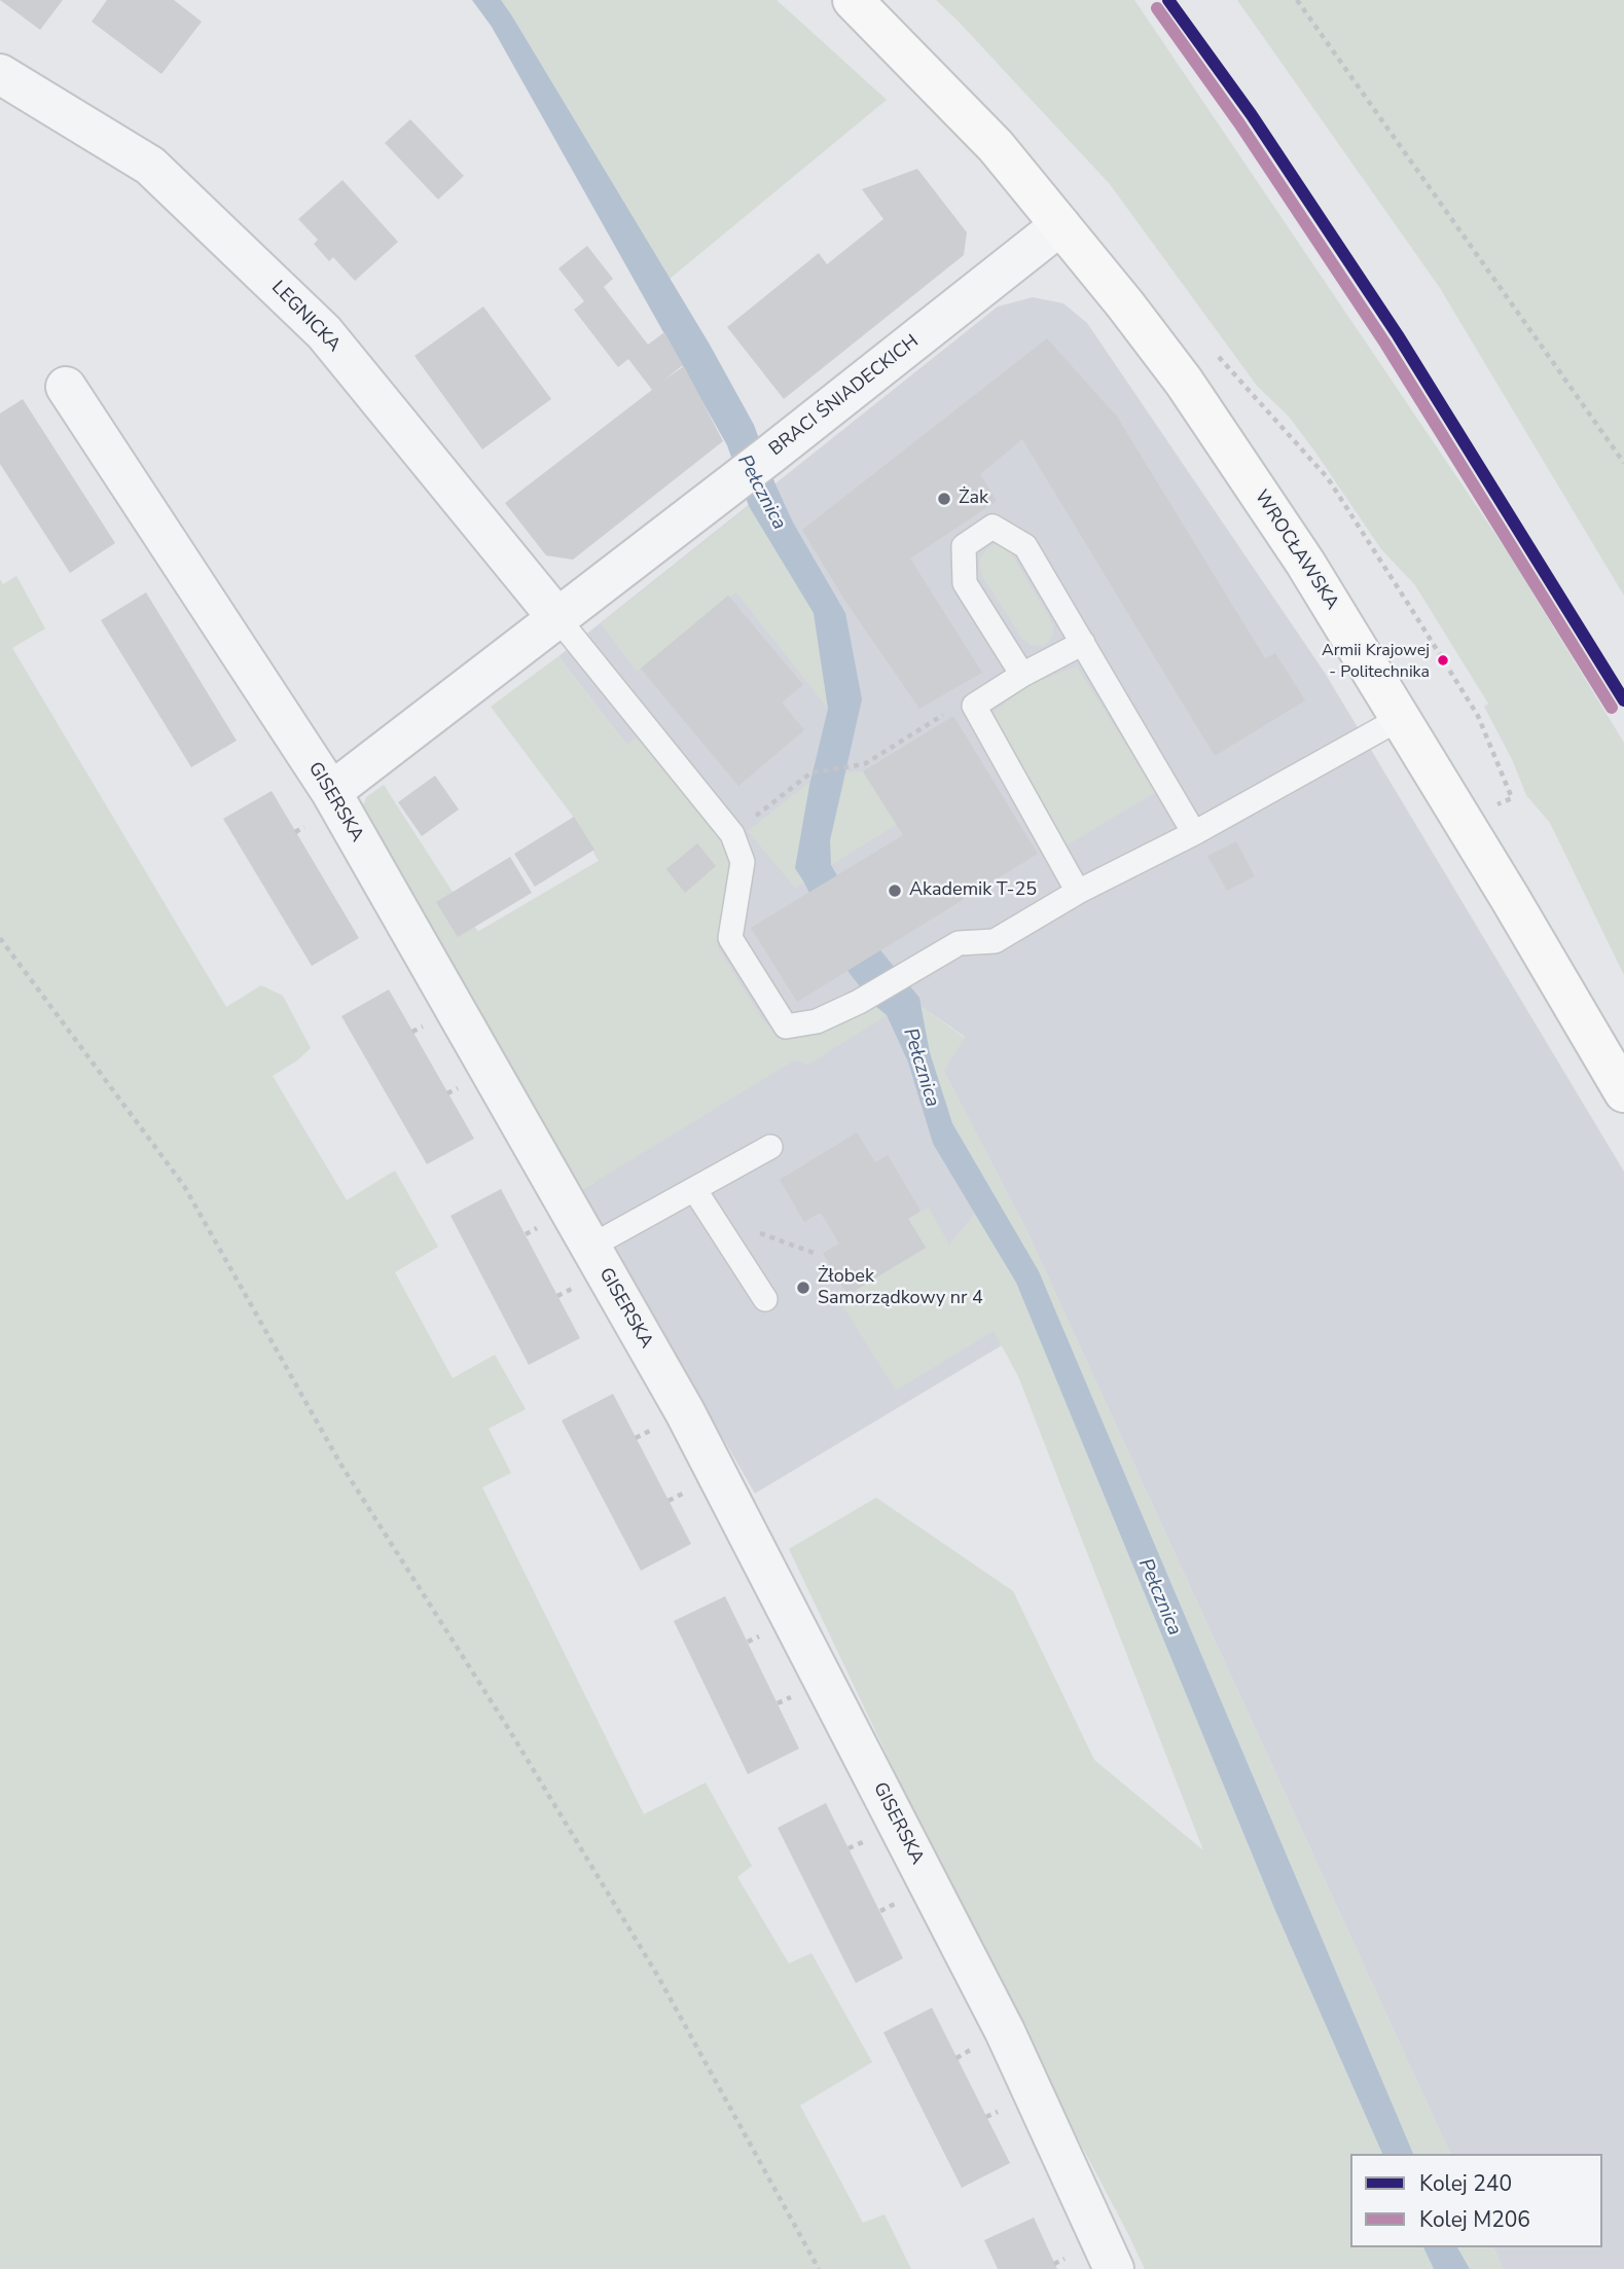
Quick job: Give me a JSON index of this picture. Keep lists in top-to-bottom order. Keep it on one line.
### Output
{"streets":{"main road":["WROCŁAWSKA"],"street":["LEGNICKA","BRACI ŚNIADECKICH","GISERSKA"]},"crossings":[["LEGNICKA","BRACI ŚNIADECKICH"],["BRACI ŚNIADECKICH","WROCŁAWSKA"],["BRACI ŚNIADECKICH","GISERSKA"]],"water":["Pełcznica"],"places":["Żak","Armii Krajowej - Politechnika","Akademik T-25","Żłobek Samorządkowy nr 4"],"lines":["rail line 240","rail line M206"],"legend":["Kolej 240","Kolej M206"]}
